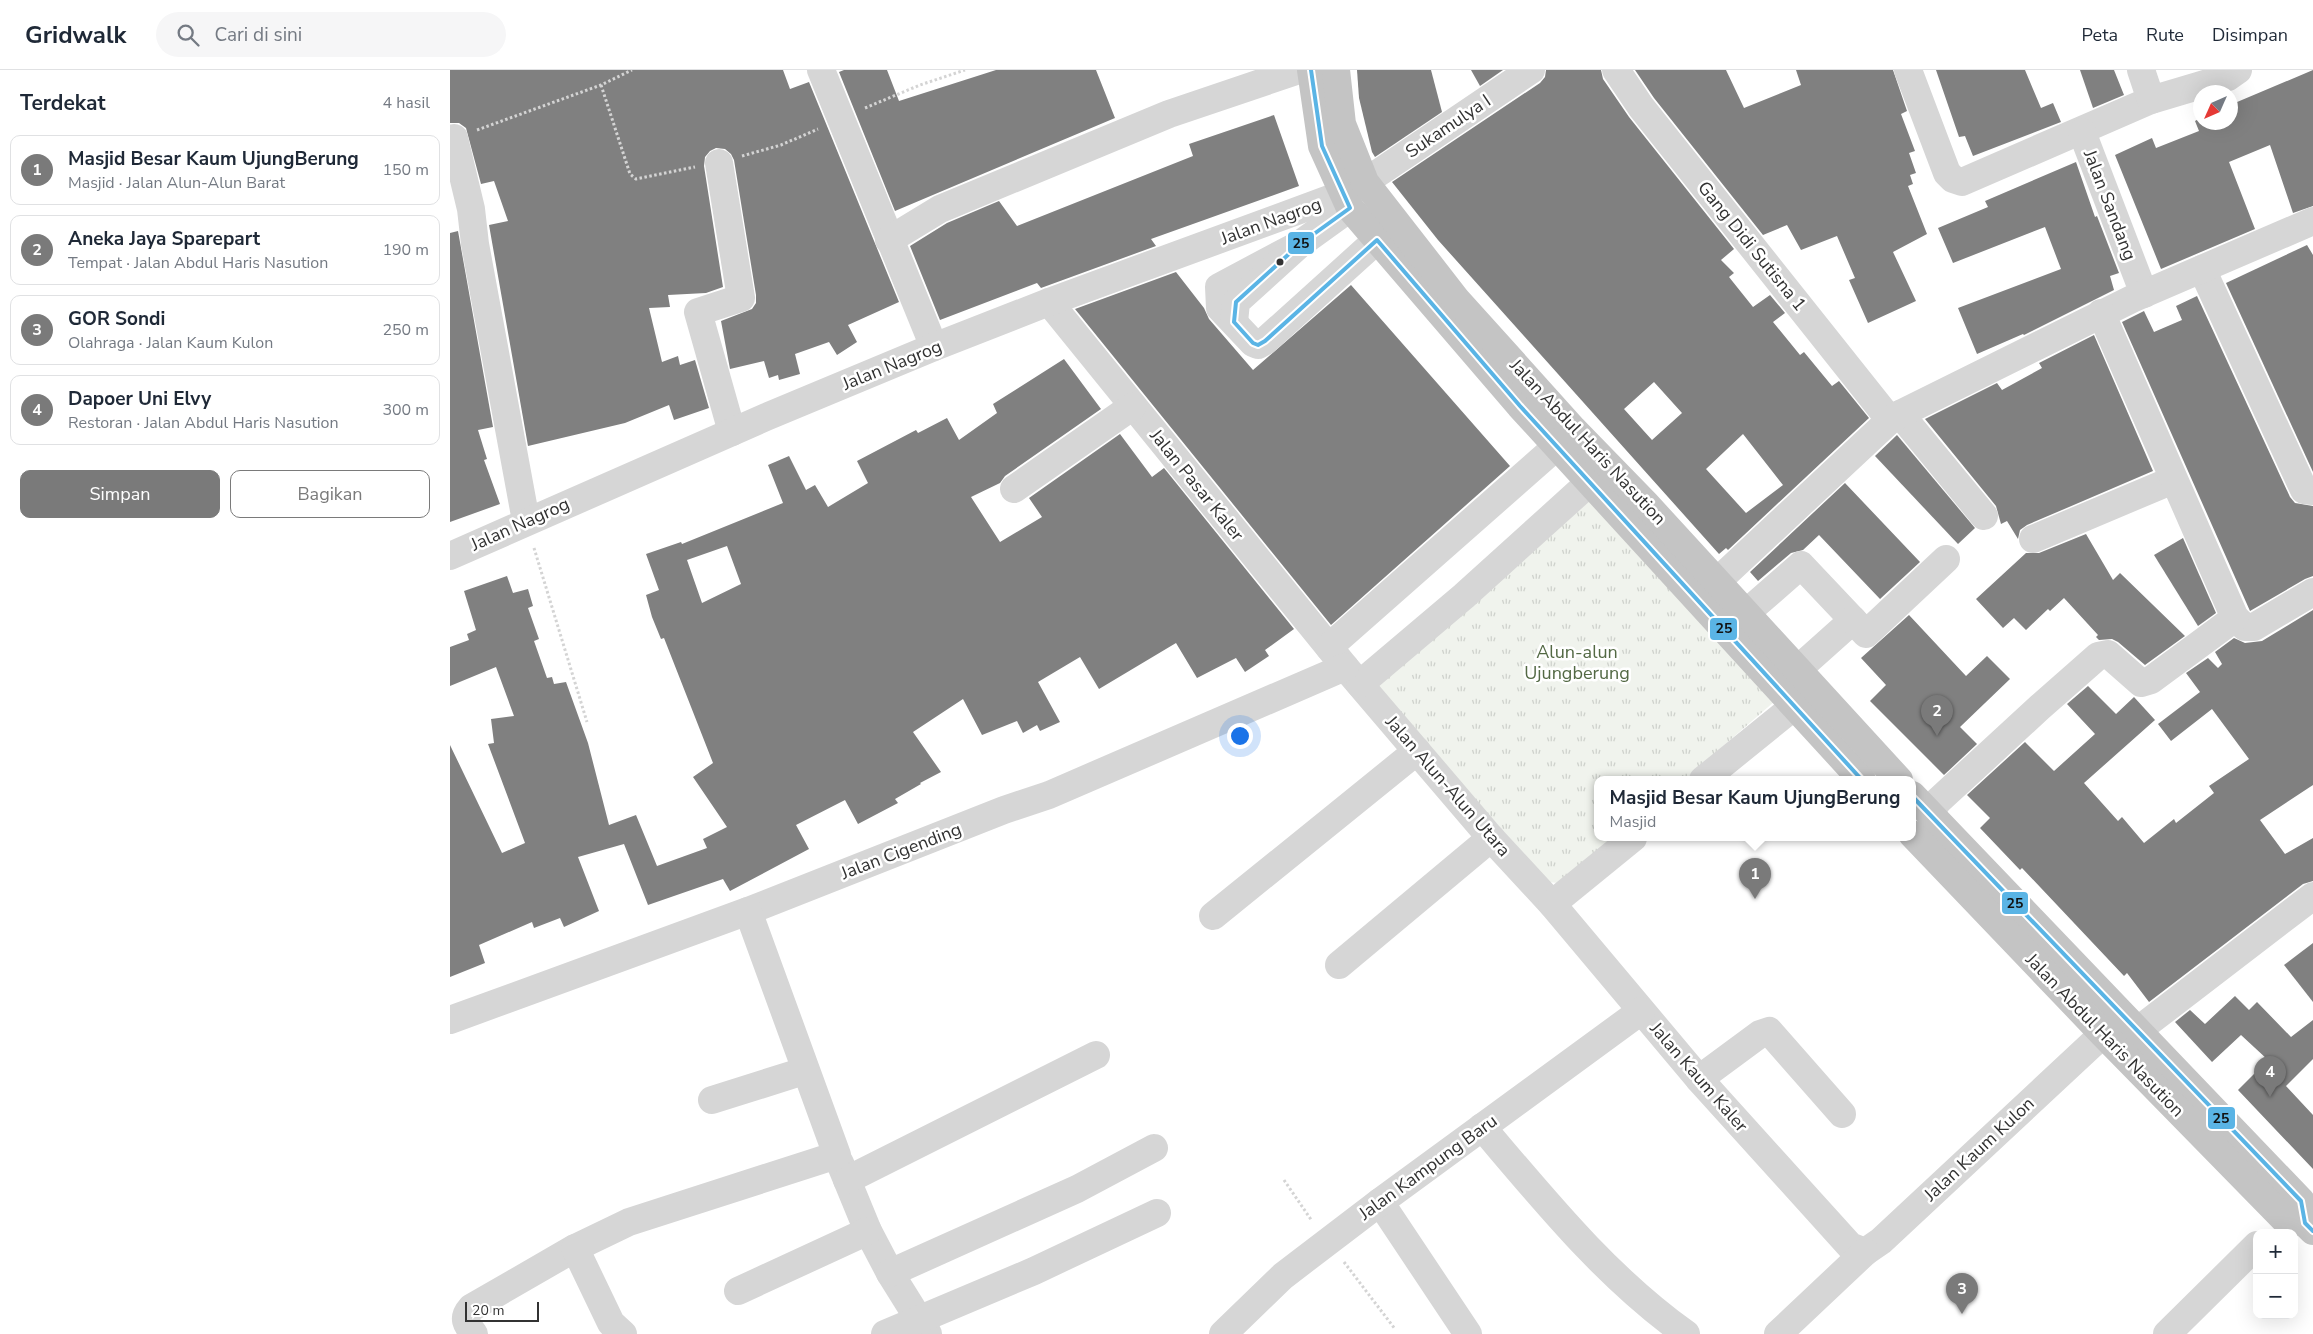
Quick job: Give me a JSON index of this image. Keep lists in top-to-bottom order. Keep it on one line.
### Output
{"streets":{"highway":["Jalan Abdul Haris Nasution"],"street":["Sukamulya I","Jalan Sandang","Jalan Nagrog","Gang Didi Sutisna 1","Jalan Pasar Kaler","Jalan Alun-Alun Utara","Jalan Cigending","Jalan Kaum Kaler","Jalan Kaum Kulon","Jalan Kampung Baru"]},"crossings":[["Sukamulya I","Jalan Nagrog"],["Sukamulya I","Jalan Abdul Haris Nasution"],["Jalan Nagrog","Jalan Abdul Haris Nasution"],["Jalan Nagrog","Jalan Pasar Kaler"],["Jalan Abdul Haris Nasution","Jalan Cigending"],["Jalan Abdul Haris Nasution","Jalan Kaum Kulon"],["Jalan Pasar Kaler","Jalan Alun-Alun Utara"],["Jalan Pasar Kaler","Jalan Cigending"],["Jalan Alun-Alun Utara","Jalan Cigending"],["Jalan Alun-Alun Utara","Jalan Kaum Kaler"],["Jalan Kaum Kaler","Jalan Kaum Kulon"],["Jalan Kaum Kaler","Jalan Kampung Baru"]],"parks":["Alun-alun Ujungberung"],"lines":["transit line 25"],"scale_bar":"20 m","north":"bottom left","page":{"header":"Gridwalk","search":"Cari di sini","nav":["Peta","Rute","Disimpan"],"heading":["Terdekat","4 hasil"],"list":[{"mark":"1","name":"Masjid Besar Kaum UjungBerung","note":"Masjid · Jalan Alun-Alun Barat","value":"150 m"},{"mark":"2","name":"Aneka Jaya Sparepart","note":"Tempat · Jalan Abdul Haris Nasution","value":"190 m"},{"mark":"3","name":"GOR Sondi","note":"Olahraga · Jalan Kaum Kulon","value":"250 m"},{"mark":"4","name":"Dapoer Uni Elvy","note":"Restoran · Jalan Abdul Haris Nasution","value":"300 m"}],"buttons":["Simpan","Bagikan"],"pins":["2","1","4","3"],"popup":["Masjid Besar Kaum UjungBerung","Masjid"],"map_buttons":["+","−"],"scale":"20 m"}}
